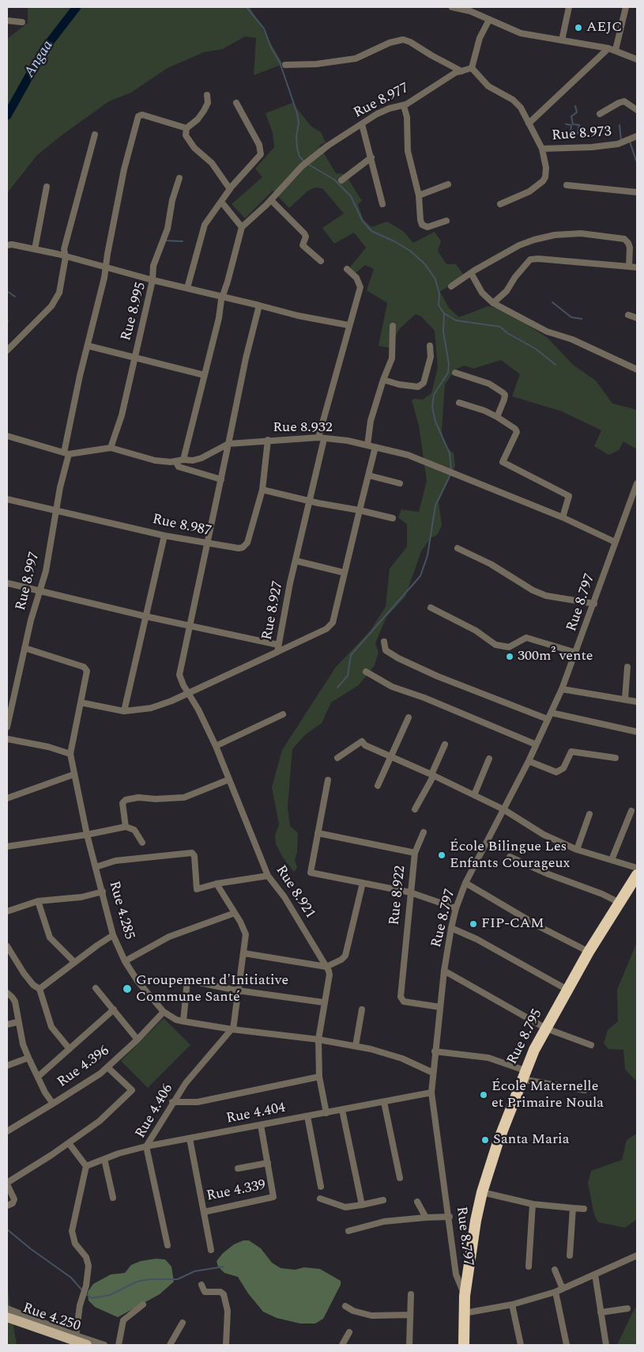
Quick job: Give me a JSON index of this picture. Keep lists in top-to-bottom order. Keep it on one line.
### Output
{"streets":{"highway":["Rue 8.795"],"main road":["Rue 4.250"],"street":["Rue 8.977","Rue 8.973","Rue 8.995","Rue 8.932","Rue 8.987","Rue 8.997","Rue 8.797","Rue 8.927","Rue 8.921","Rue 8.922","Rue 4.285","Rue 4.396","Rue 4.406","Rue 4.404","Rue 4.339"]},"crossings":[["Rue 8.977","Rue 8.973"],["Rue 8.995","Rue 8.927"],["Rue 8.932","Rue 8.987"],["Rue 8.932","Rue 8.797"],["Rue 8.932","Rue 8.927"],["Rue 8.987","Rue 8.997"],["Rue 8.997","Rue 4.285"],["Rue 8.797","Rue 8.922"],["Rue 8.797","Rue 4.285"],["Rue 8.797","Rue 8.795"],["Rue 8.797","Rue 4.404"],["Rue 8.927","Rue 8.921"],["Rue 8.927","Rue 4.285"],["Rue 8.921","Rue 4.285"],["Rue 8.921","Rue 4.404"],["Rue 4.285","Rue 4.396"],["Rue 4.285","Rue 4.406"],["Rue 4.406","Rue 4.404"],["Rue 4.404","Rue 4.339"]],"water":["Angaa"],"places":["AEJC","300m² vente","École Bilingue Les Enfants Courageux","FIP-CAM","Groupement d'Initiative Commune Santé","École Maternelle et Primaire Noula","Santa Maria"]}
